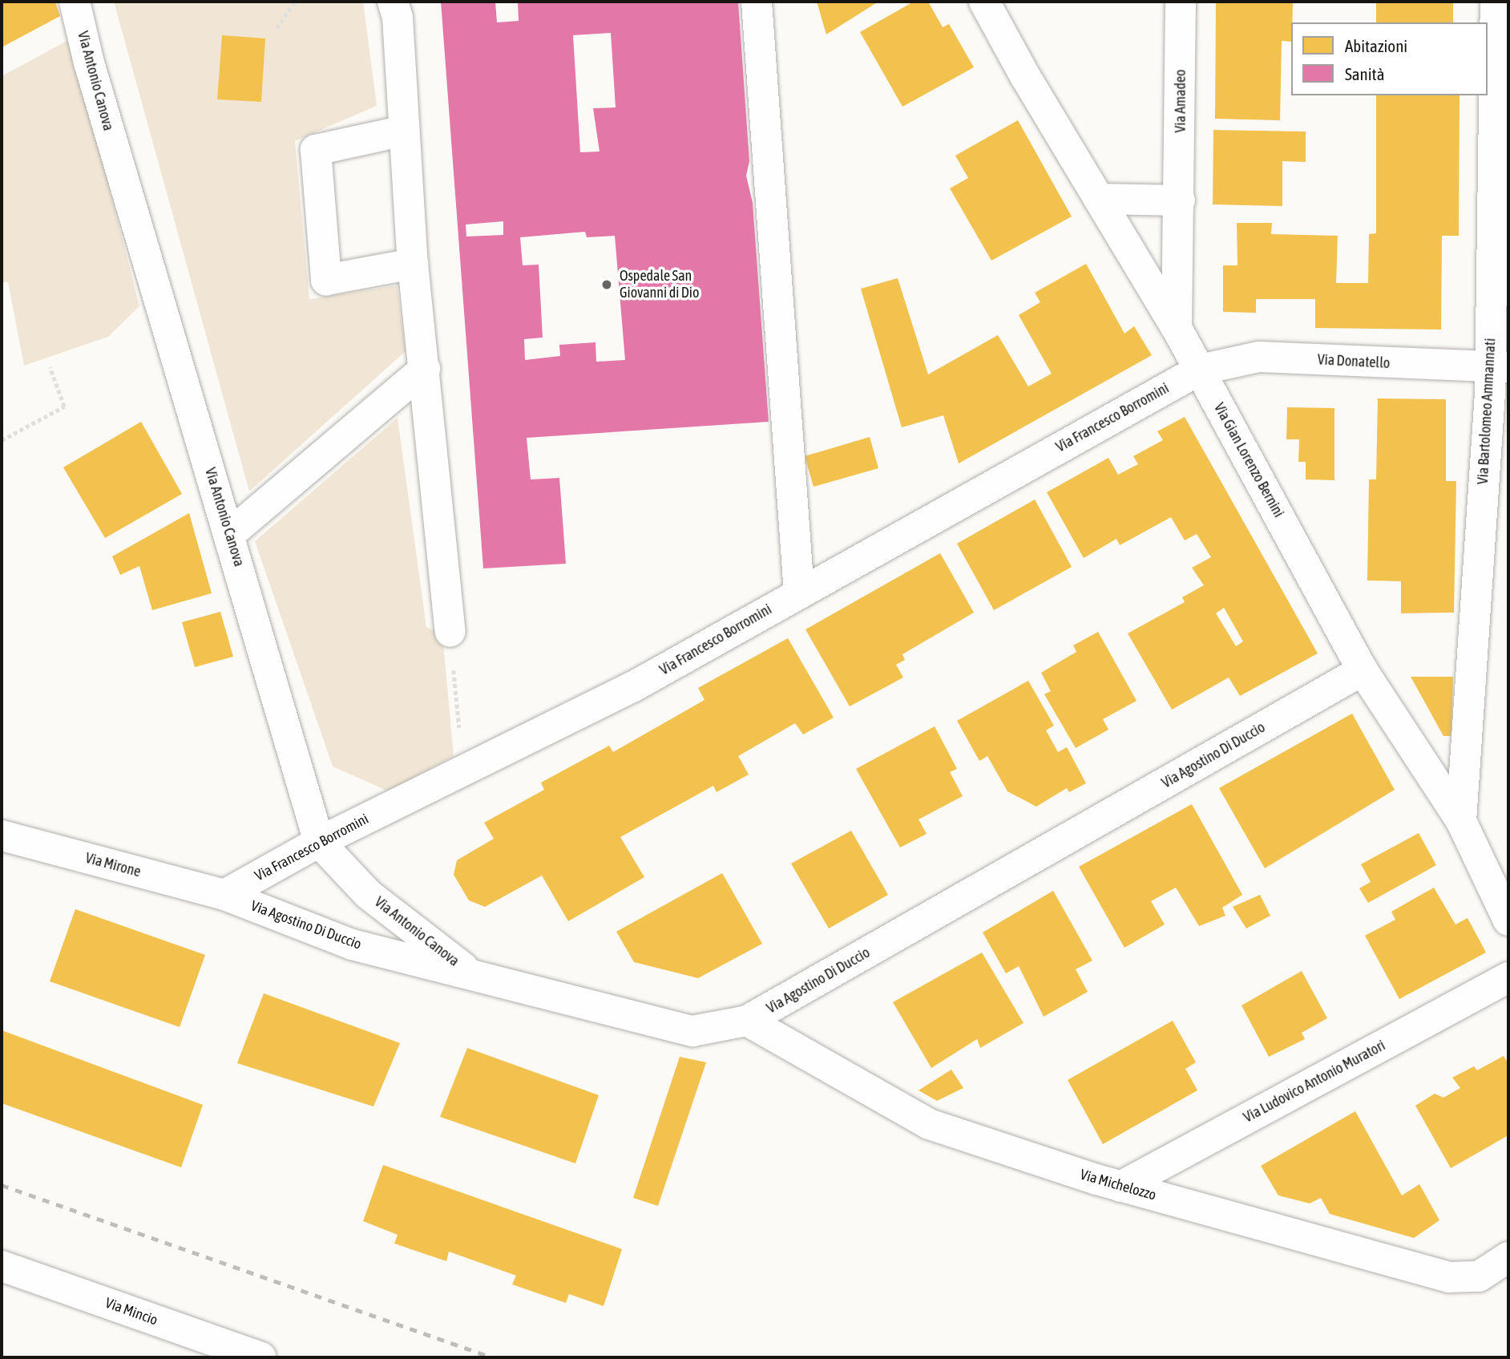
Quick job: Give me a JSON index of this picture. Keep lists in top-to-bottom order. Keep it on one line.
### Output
{"streets":{"street":["Via Antonio Canova","Via Amadeo","Via Donatello","Via Bartolomeo Ammannati","Via Francesco Borromini","Via Gian Lorenzo Bernini","Via Agostino Di Duccio","Via Mirone","Via Ludovico Antonio Muratori","Via Michelozzo","Via Mincio"]},"crossings":[["Via Antonio Canova","Via Francesco Borromini"],["Via Antonio Canova","Via Agostino Di Duccio"],["Via Amadeo","Via Gian Lorenzo Bernini"],["Via Donatello","Via Bartolomeo Ammannati"],["Via Donatello","Via Francesco Borromini"],["Via Donatello","Via Gian Lorenzo Bernini"],["Via Bartolomeo Ammannati","Via Gian Lorenzo Bernini"],["Via Francesco Borromini","Via Gian Lorenzo Bernini"],["Via Francesco Borromini","Via Agostino Di Duccio"],["Via Francesco Borromini","Via Mirone"],["Via Gian Lorenzo Bernini","Via Agostino Di Duccio"],["Via Agostino Di Duccio","Via Mirone"],["Via Agostino Di Duccio","Via Michelozzo"],["Via Ludovico Antonio Muratori","Via Michelozzo"]],"places":["Ospedale San Giovanni di Dio"],"legend":["Abitazioni","Sanità"]}
